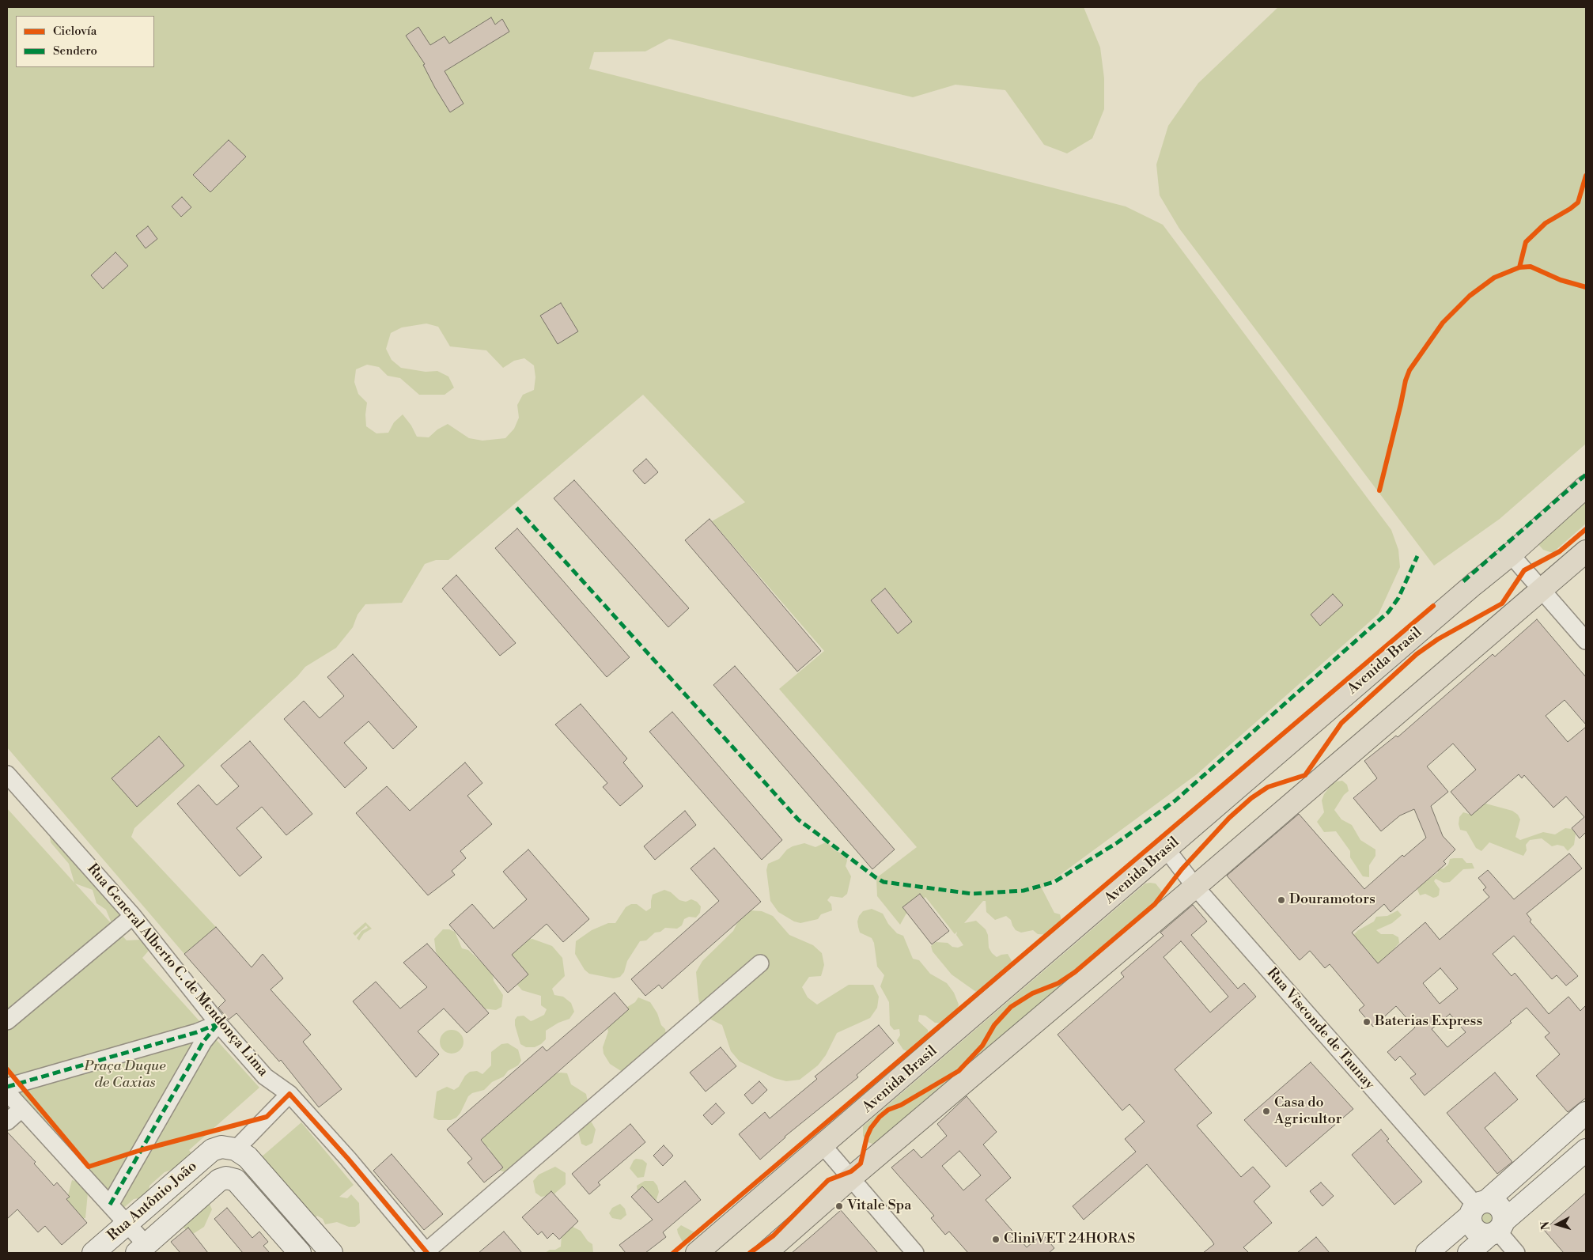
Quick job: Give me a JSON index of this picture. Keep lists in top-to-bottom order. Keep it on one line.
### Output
{"streets":{"main road":["Avenida Brasil","Rua Antônio João"],"street":["Rua General Alberto C. de Mendonça Lima","Rua Visconde de Taunay"]},"crossings":[["Avenida Brasil","Rua Visconde de Taunay"]],"parks":["Praça Duque de Caxias"],"places":["Douramotors","Baterias Express","Casa do Agricultor","Vitale Spa","CliniVET 24HORAS"],"legend":["Ciclovía","Sendero"],"north":"left"}
